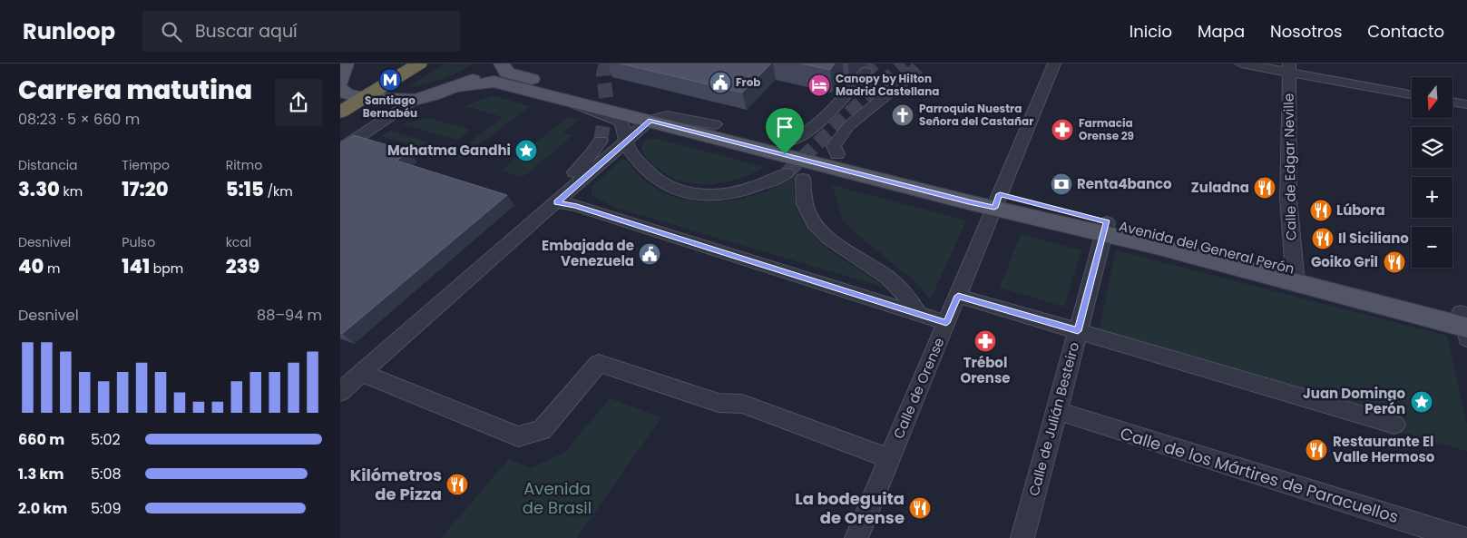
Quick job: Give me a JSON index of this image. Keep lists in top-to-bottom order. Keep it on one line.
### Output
{"streets":{"main road":["Avenida del General Perón"],"street":["Calle de Edgar Neville","Calle de Orense","Calle de Julián Besteiro","Calle de los Mártires de Paracuellos"]},"crossings":[["Calle de Edgar Neville","Avenida del General Perón"],["Avenida del General Perón","Calle de Orense"],["Avenida del General Perón","Calle de Julián Besteiro"],["Calle de Julián Besteiro","Calle de los Mártires de Paracuellos"]],"parks":["Avenida de Brasil"],"places":{"metro station":["Santiago Bernabéu"],"public building":["Frob","Embajada de Venezuela"],"hotel":["Canopy by Hilton Madrid Castellana"],"church":["Parroquia Nuestra Señora del Castañar"],"pharmacy":["Farmacia Orense 29","Trébol Orense"],"place":["Mahatma Gandhi","Juan Domingo Perón"],"bank":["Renta4banco"],"restaurant":["Zuladna","Lúbora","Il Siciliano","Goiko Gril","Restaurante El Valle Hermoso","Kilómetros de Pizza","La bodeguita de Orense"]},"north":"bottom","page":{"header":"Runloop","search":"Buscar aquí","nav":["Inicio","Mapa","Nosotros","Contacto"],"heading":["Carrera matutina","08:23 · 5 × 660 m"],"map_buttons":["+","−"],"stats":[["Distancia","3.30 km"],["Tiempo","17:20"],["Ritmo","5:15 /km"],["Desnivel","40 m"],["Pulso","141 bpm"],["kcal","239"]],"chart":["Desnivel","88–94 m"],"list":[{"name":"660 m","note":"5:02"},{"name":"1.3 km","note":"5:08"},{"name":"2.0 km","note":"5:09"}]}}
